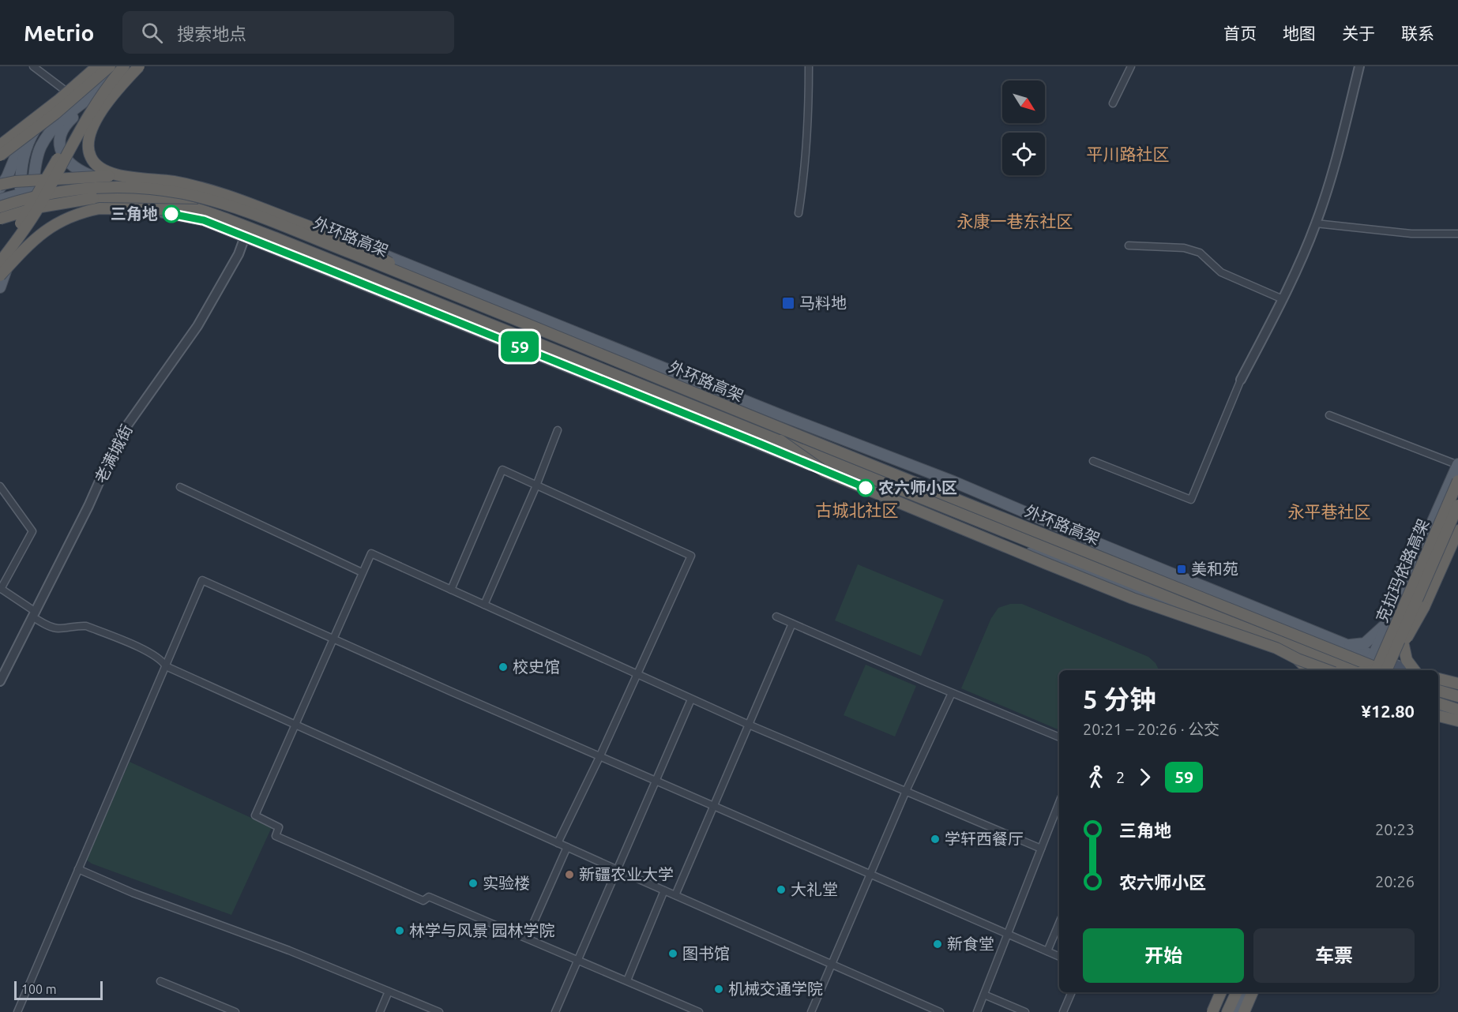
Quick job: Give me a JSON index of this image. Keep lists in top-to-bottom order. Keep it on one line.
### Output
{"streets":{"highway":["外环路高架","克拉玛依路高架"],"street":["老满城街"]},"crossings":[["外环路高架","克拉玛依路高架"]],"districts":["平川路社区","永康一巷东社区","古城北社区","永平巷社区"],"places":{"other":["三角地","农六师小区","校史馆","学轩西餐厅","新疆农业大学","实验楼","大礼堂","林学与风景 园林学院","新食堂","图书馆","机械交通学院"],"transit":["马料地","美和苑"]},"lines":["bus line 59"],"scale_bar":"100 m","north":"bottom right","page":{"header":"Metrio","search":"搜索地点","nav":["首页","地图","关于","联系"],"on_map":"59","heading":["5 分钟","20:21 – 20:26 · 公交","¥12.80"],"legs":["2","59"],"list":[{"name":"三角地","value":"20:23"},{"name":"农六师小区","value":"20:26"}],"buttons":["开始","车票"],"scale":"100 m"}}
